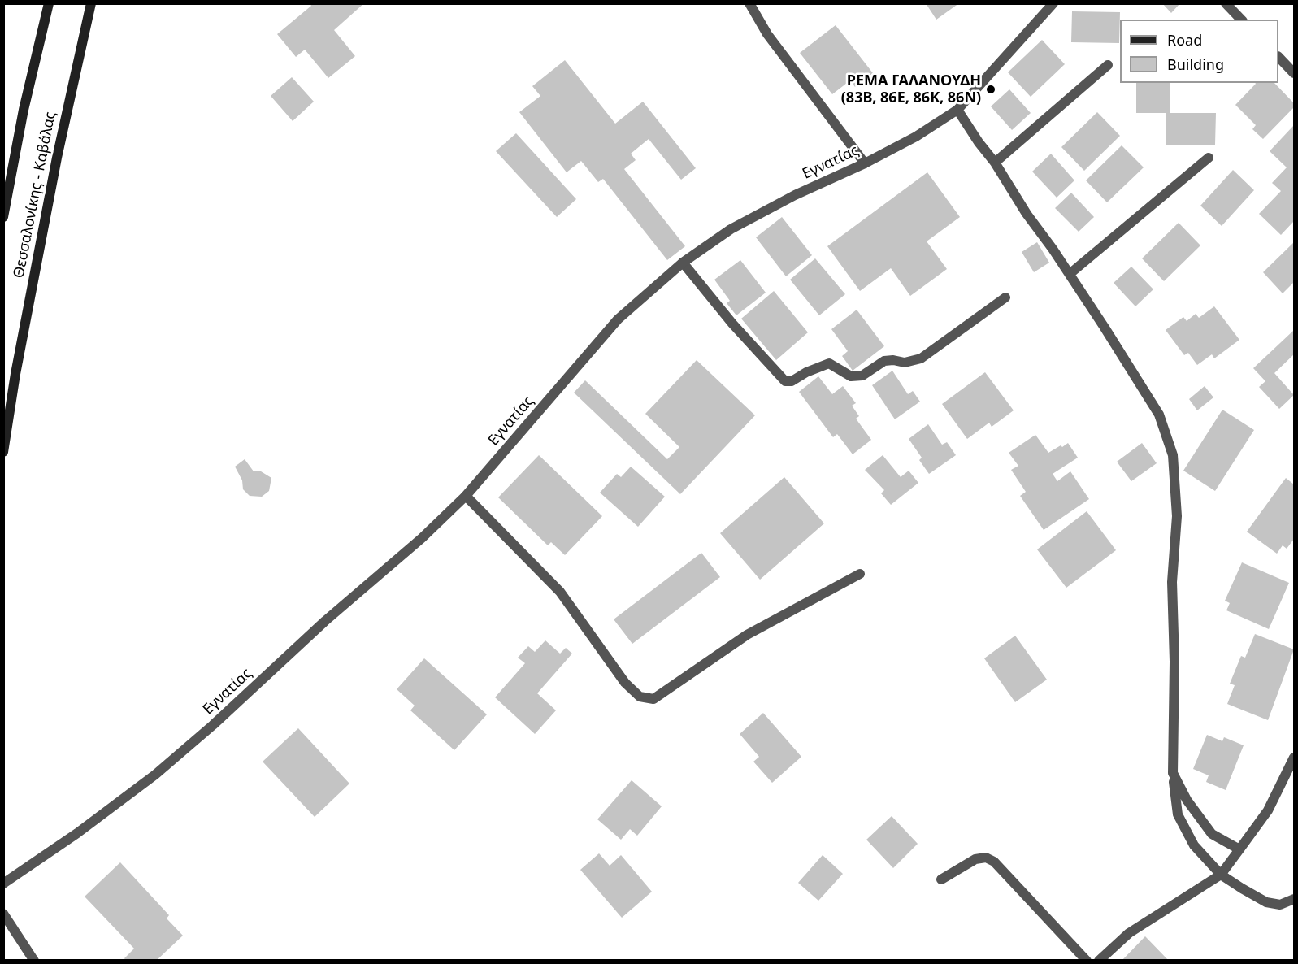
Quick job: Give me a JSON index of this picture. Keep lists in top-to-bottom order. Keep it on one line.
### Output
{"streets":{"main road":["Θεσσαλονίκης - Καβάλας"],"street":["Εγνατίας"]},"places":["ΡΕΜΑ ΓΑΛΑΝΟΥΔΗ (83Β, 86Ε, 86Κ, 86Ν)"],"legend":["Road","Building"]}
